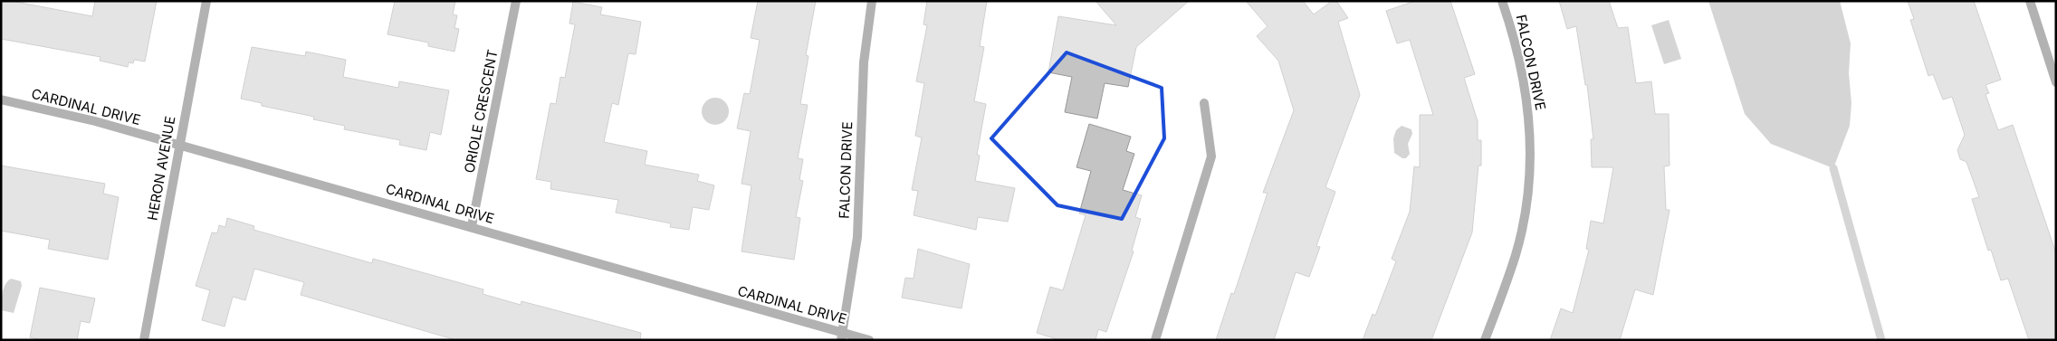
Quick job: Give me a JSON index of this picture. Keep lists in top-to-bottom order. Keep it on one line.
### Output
{"streets":{"street":["FALCON DRIVE","CARDINAL DRIVE","ORIOLE CRESCENT","HERON AVENUE"]},"crossings":[["FALCON DRIVE","CARDINAL DRIVE"],["CARDINAL DRIVE","ORIOLE CRESCENT"],["CARDINAL DRIVE","HERON AVENUE"]]}
